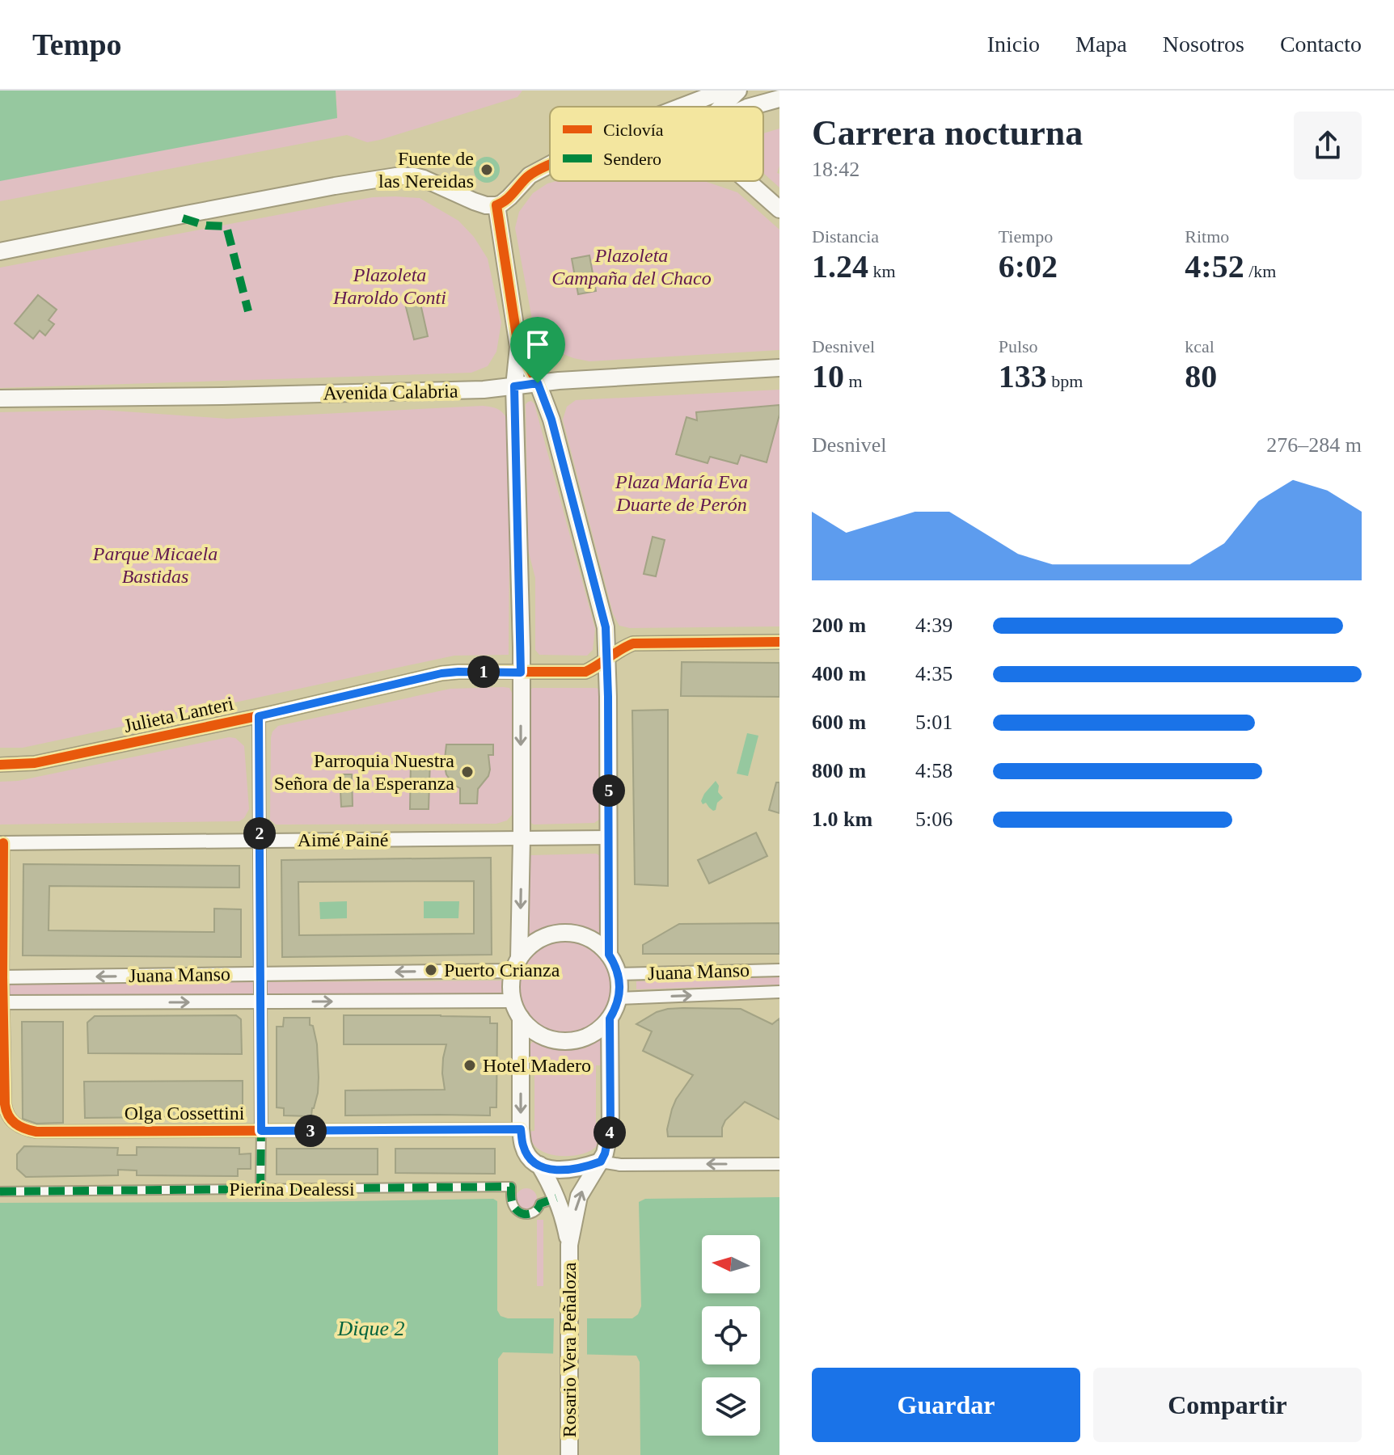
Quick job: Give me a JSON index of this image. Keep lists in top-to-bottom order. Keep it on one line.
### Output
{"streets":{"main road":["Avenida Calabria","Juana Manso","Rosario Vera Peñaloza"],"street":["Julieta Lanteri","Aimé Painé","Olga Cossettini","Pierina Dealessi"]},"crossings":[["Juana Manso","Olga Cossettini"],["Juana Manso","Rosario Vera Peñaloza"],["Olga Cossettini","Rosario Vera Peñaloza"],["Pierina Dealessi","Rosario Vera Peñaloza"]],"water":["Dique 2"],"parks":["Plazoleta Campaña del Chaco","Plazoleta Haroldo Conti","Plaza María Eva Duarte de Perón","Parque Micaela Bastidas"],"places":["Fuente de las Nereidas","Parroquia Nuestra Señora de la Esperanza","Puerto Crianza","Hotel Madero"],"legend":["Ciclovía","Sendero"],"north":"left","page":{"header":"Tempo","nav":["Inicio","Mapa","Nosotros","Contacto"],"heading":["Carrera nocturna","18:42"],"stats":[["Distancia","1.24 km"],["Tiempo","6:02"],["Ritmo","4:52 /km"],["Desnivel","10 m"],["Pulso","133 bpm"],["kcal","80"]],"chart":["Desnivel","276–284 m"],"list":[{"name":"200 m","note":"4:39"},{"name":"400 m","note":"4:35"},{"name":"600 m","note":"5:01"},{"name":"800 m","note":"4:58"},{"name":"1.0 km","note":"5:06"}],"pins":["1","5","2","3","4"],"buttons":["Guardar","Compartir"]}}
